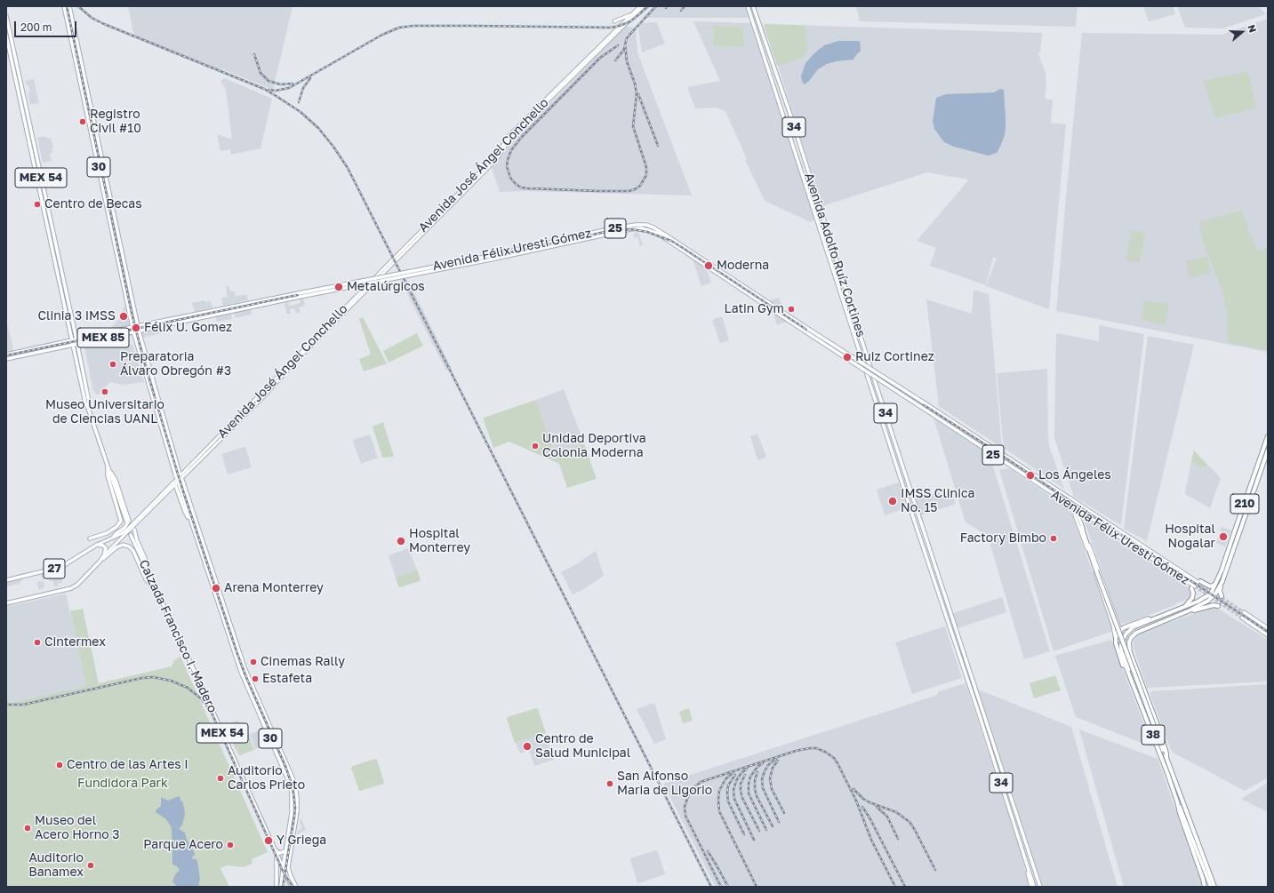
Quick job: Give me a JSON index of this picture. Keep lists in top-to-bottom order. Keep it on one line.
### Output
{"streets":{"highway":["210","38"],"main road":["34","Avenida José Ángel Conchello","30","MEX 54","25","Avenida Félix Uresti Gómez","Avenida Adolfo Ruíz Cortines","MEX 85","27","Calzada Francisco I. Madero"]},"crossings":[["Avenida José Ángel Conchello","30"],["Avenida José Ángel Conchello","27"],["30","MEX 54"],["30","Avenida Félix Uresti Gómez"],["30","Calzada Francisco I. Madero"],["MEX 54","Avenida Félix Uresti Gómez"],["MEX 54","Calzada Francisco I. Madero"],["210","38"]],"parks":["Fundidora Park"],"places":["Registro Civil #10","Centro de Becas","Moderna","Metalúrgicos","Latin Gym","Clinia 3 IMSS","Félix U. Gomez","Ruiz Cortinez","Preparatoria Álvaro Obregón #3","Museo Universitario de Ciencias UANL","Unidad Deportiva Colonia Moderna","Los Ángeles","IMSS Clinica No. 15","Hospital Nogalar","Factory Bimbo","Hospital Monterrey","Arena Monterrey","Cintermex","Cinemas Rally","Estafeta","Centro de Salud Municipal","Centro de las Artes I","Auditorio Carlos Prieto","San Alfonso Maria de Ligorio","Museo del Acero Horno 3","Y Griega","Parque Acero","Auditorio Banamex"],"scale_bar":"200 m","north":"right"}
